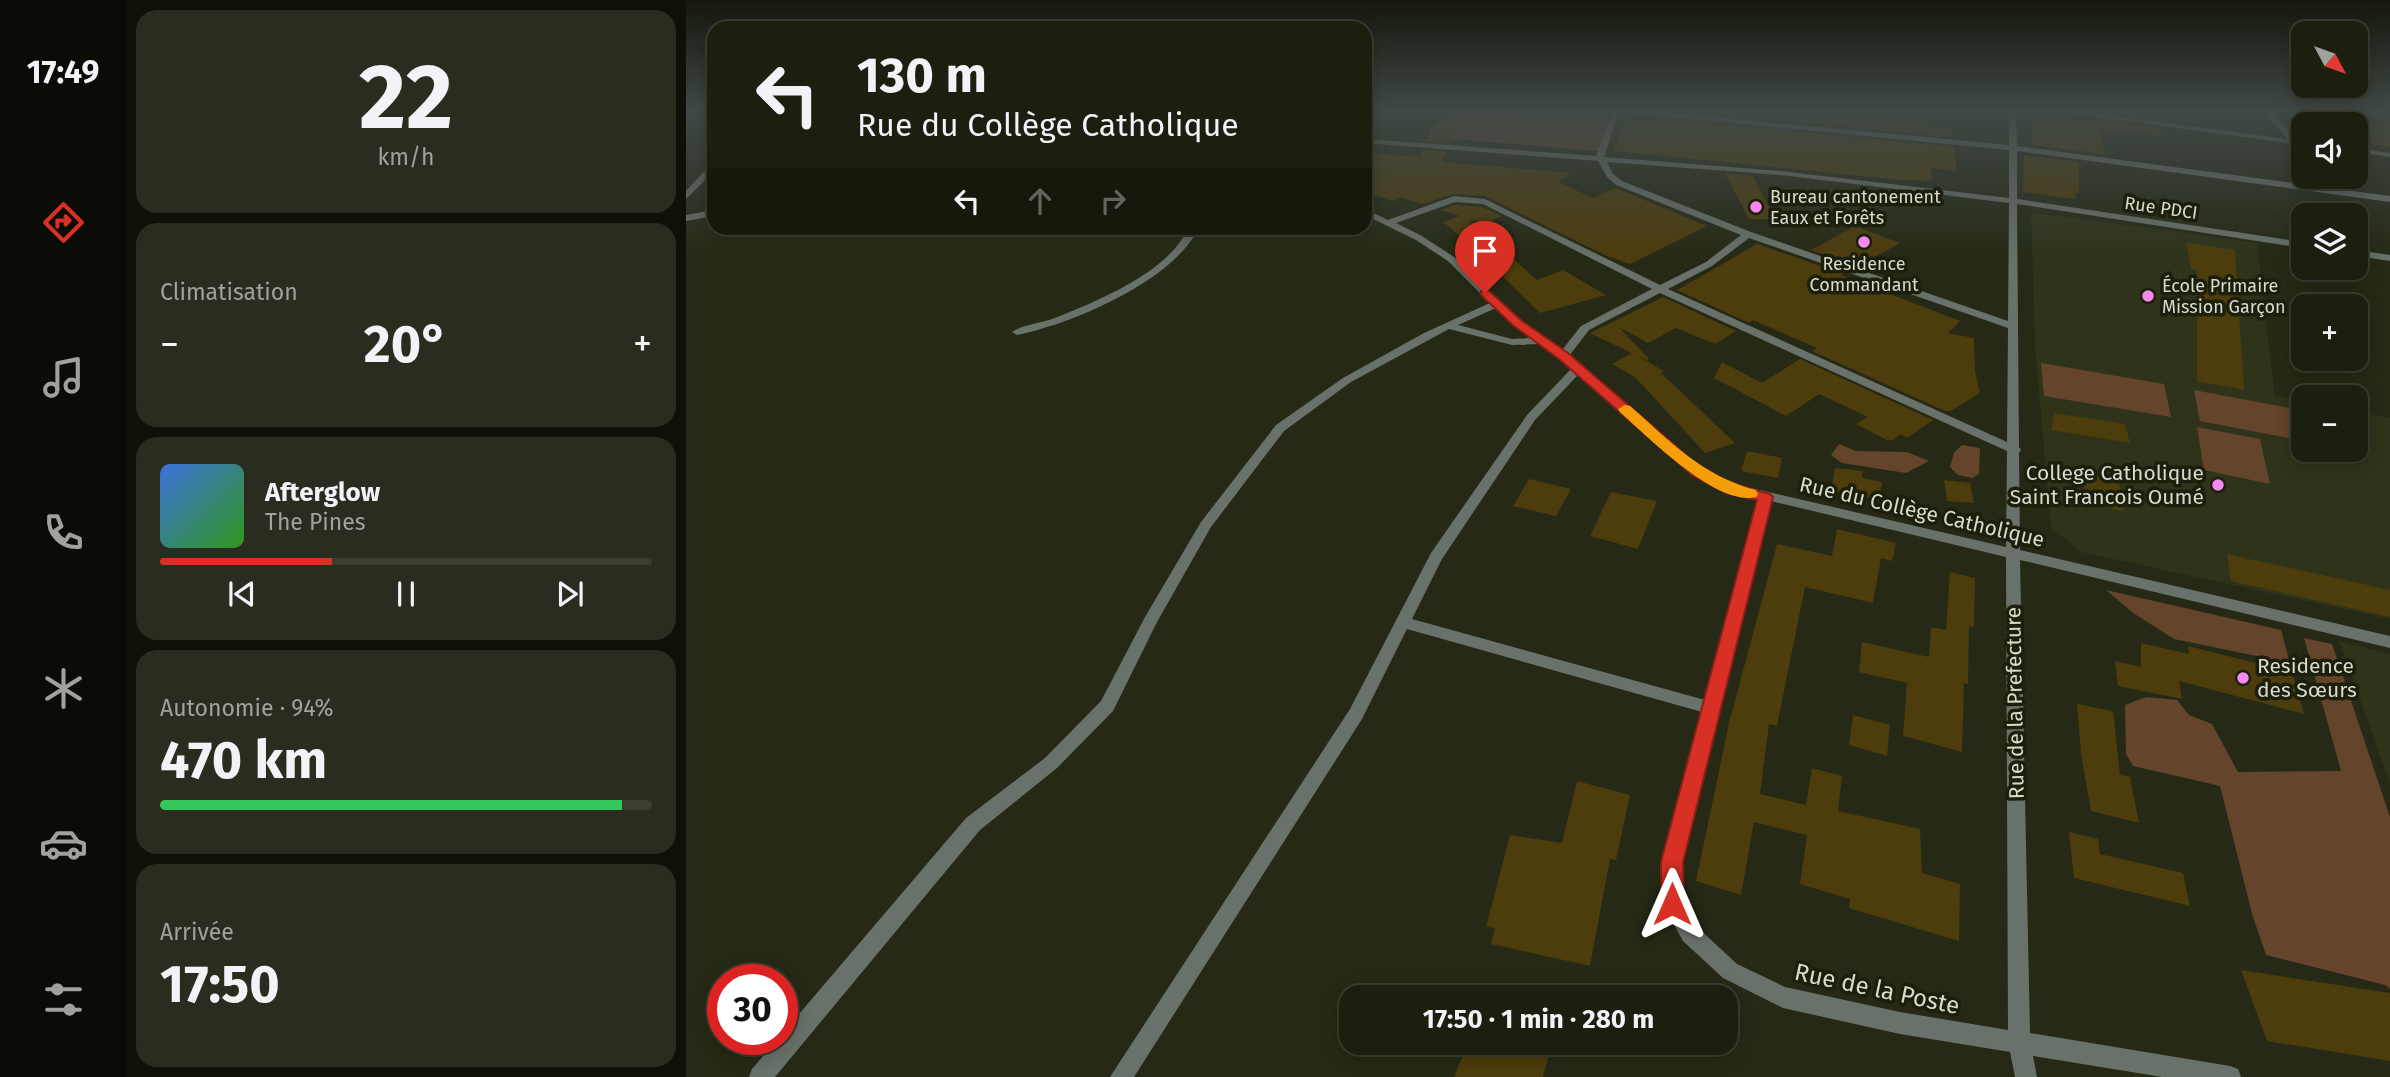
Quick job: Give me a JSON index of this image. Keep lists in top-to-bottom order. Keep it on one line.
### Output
{"streets":{"street":["Rue PDCI","Rue du Collège Catholique","Rue de la Prefecture","Rue de la Poste"]},"crossings":[["Rue PDCI","Rue de la Prefecture"],["Rue du Collège Catholique","Rue de la Prefecture"],["Rue du Collège Catholique","Rue de la Poste"],["Rue de la Prefecture","Rue de la Poste"]],"places":["Bureau cantonement Eaux et Forêts","Residence Commandant","École Primaire Mission Garçon","College Catholique Saint Francois Oumé","Residence des Sœurs"],"north":"bottom right","page":{"tabs":"17:49","tile":[["22","km/h"],"Climatisation",["Autonomie · 94%","470 km"],["Arrivée","17:50"]],"map_buttons":["+","−"],"turn":["130 m","Rue du Collège Catholique"],"heat":["−","20°","+"],"song":["Afterglow","The Pines"],"limit":"30","trip":"17:50 · 1 min · 280 m"}}
